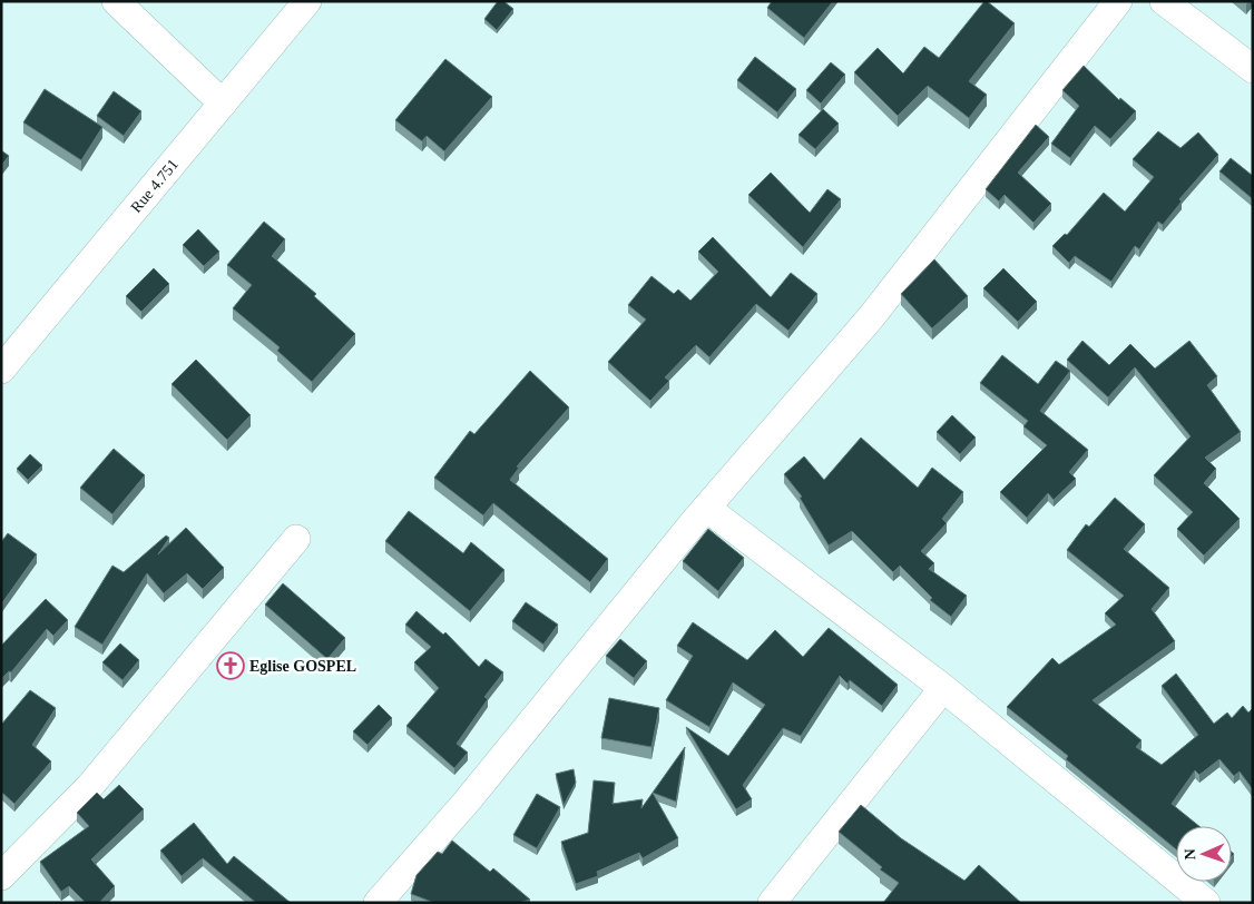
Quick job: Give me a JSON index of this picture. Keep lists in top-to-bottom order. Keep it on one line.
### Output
{"streets":{"street":["Rue 4.751"]},"places":{"church":["Eglise GOSPEL"]},"north":"left"}
